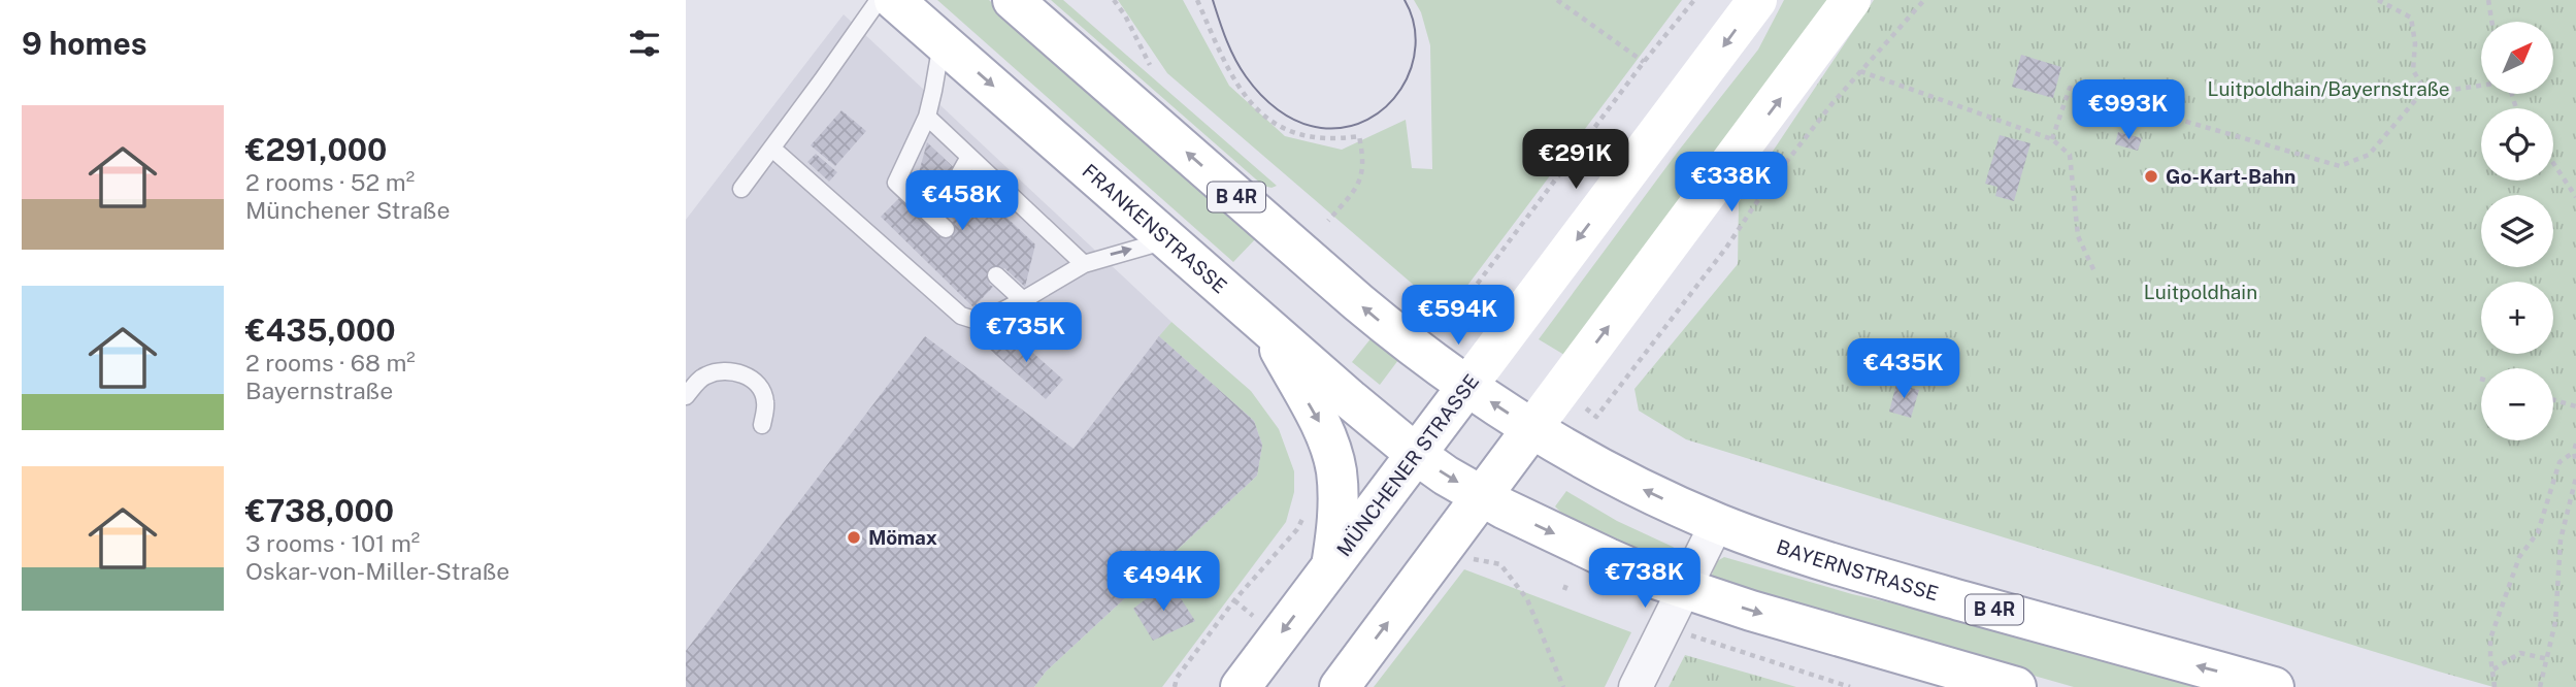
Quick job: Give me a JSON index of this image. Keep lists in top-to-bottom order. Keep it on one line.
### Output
{"streets":{"main road":["B 4R","FRANKENSTRASSE","MÜNCHENER STRASSE","BAYERNSTRASSE"]},"crossings":[["B 4R","MÜNCHENER STRASSE"],["B 4R","BAYERNSTRASSE"],["FRANKENSTRASSE","MÜNCHENER STRASSE"],["MÜNCHENER STRASSE","BAYERNSTRASSE"]],"parks":["Luitpoldhain/Bayernstraße","Luitpoldhain"],"places":["Go-Kart-Bahn","Mömax"],"north":"top right","page":{"heading":"9 homes","map_buttons":["+","−"],"price":["€993K","€291K","€338K","€458K","€594K","€735K","€435K","€738K","€494K"],"list":[{"name":"€291,000","note":"2 rooms · 52 m² · Münchener Straße"},{"name":"€435,000","note":"2 rooms · 68 m² · Bayernstraße"},{"name":"€738,000","note":"3 rooms · 101 m² · Oskar-von-Miller-Straße"}]}}
